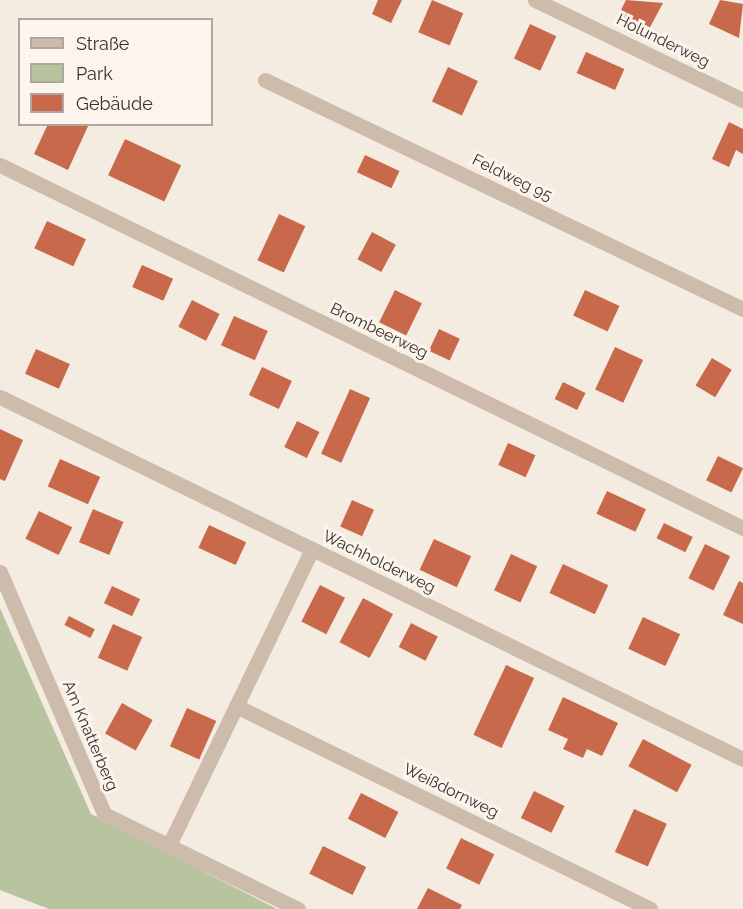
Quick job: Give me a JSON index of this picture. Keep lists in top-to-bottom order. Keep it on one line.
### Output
{"streets":{"street":["Holunderweg","Feldweg 95","Brombeerweg","Wachholderweg","Am Knatterberg","Weißdornweg"]},"legend":["Straße","Park","Gebäude"]}
